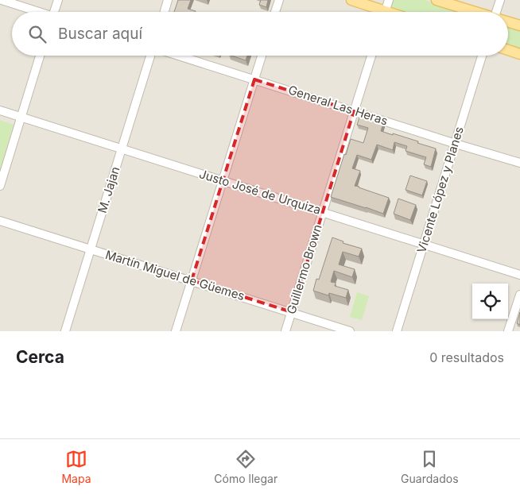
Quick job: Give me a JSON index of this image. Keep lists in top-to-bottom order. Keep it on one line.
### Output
{"streets":{"street":["General Las Heras","M. Jajan","Vicente López y Planes","Justo José de Urquiza","Guillermo Brown","Martín Miguel de Güemes"]},"crossings":[["General Las Heras","Vicente López y Planes"],["General Las Heras","Guillermo Brown"],["M. Jajan","Justo José de Urquiza"],["M. Jajan","Martín Miguel de Güemes"],["Vicente López y Planes","Justo José de Urquiza"],["Justo José de Urquiza","Guillermo Brown"],["Guillermo Brown","Martín Miguel de Güemes"]],"page":{"search":"Buscar aquí","heading":["Cerca","0 resultados"],"nav":["Mapa","Cómo llegar","Guardados"]}}
